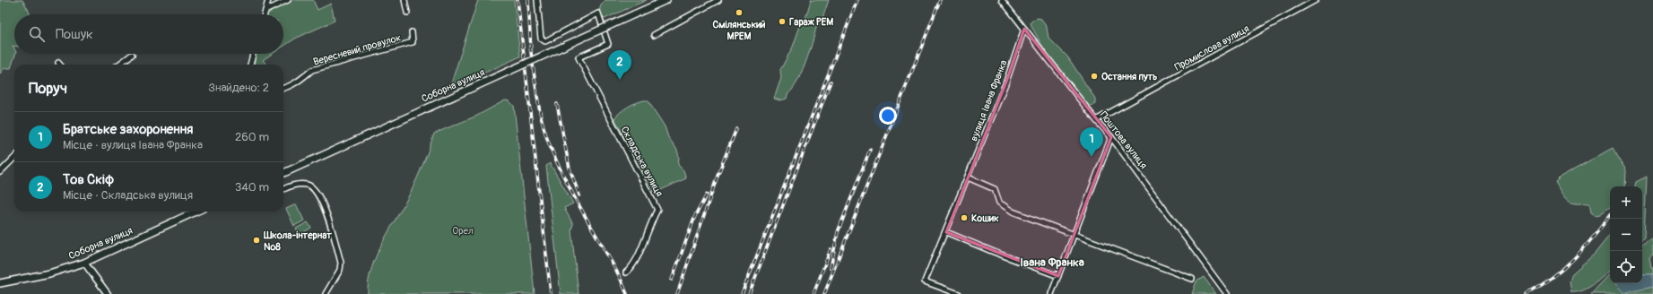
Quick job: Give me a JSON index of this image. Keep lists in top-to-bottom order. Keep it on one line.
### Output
{"streets":{"main road":["Соборна вулиця"],"street":["Промислова вулиця","Вересневий провулок","вулиця Івана Франка","Поштова вулиця","Складська вулиця"]},"crossings":[["Промислова вулиця","Поштова вулиця"],["вулиця Івана Франка","Поштова вулиця"]],"districts":["Івана Франка"],"parks":["Орел"],"places":["Смілянський МРЕМ","Гараж РЕМ","Остання путь","Кошик","Школа-інтернат №8"],"page":{"search":"Пошук","pins":["2","1"],"heading":["Поруч","Знайдено: 2"],"list":[{"mark":"1","name":"Братське захоронення","note":"Місце · вулиця Івана Франка","value":"260 m"},{"mark":"2","name":"Тов Скіф","note":"Місце · Складська вулиця","value":"340 m"}],"map_buttons":["+","−"]}}
